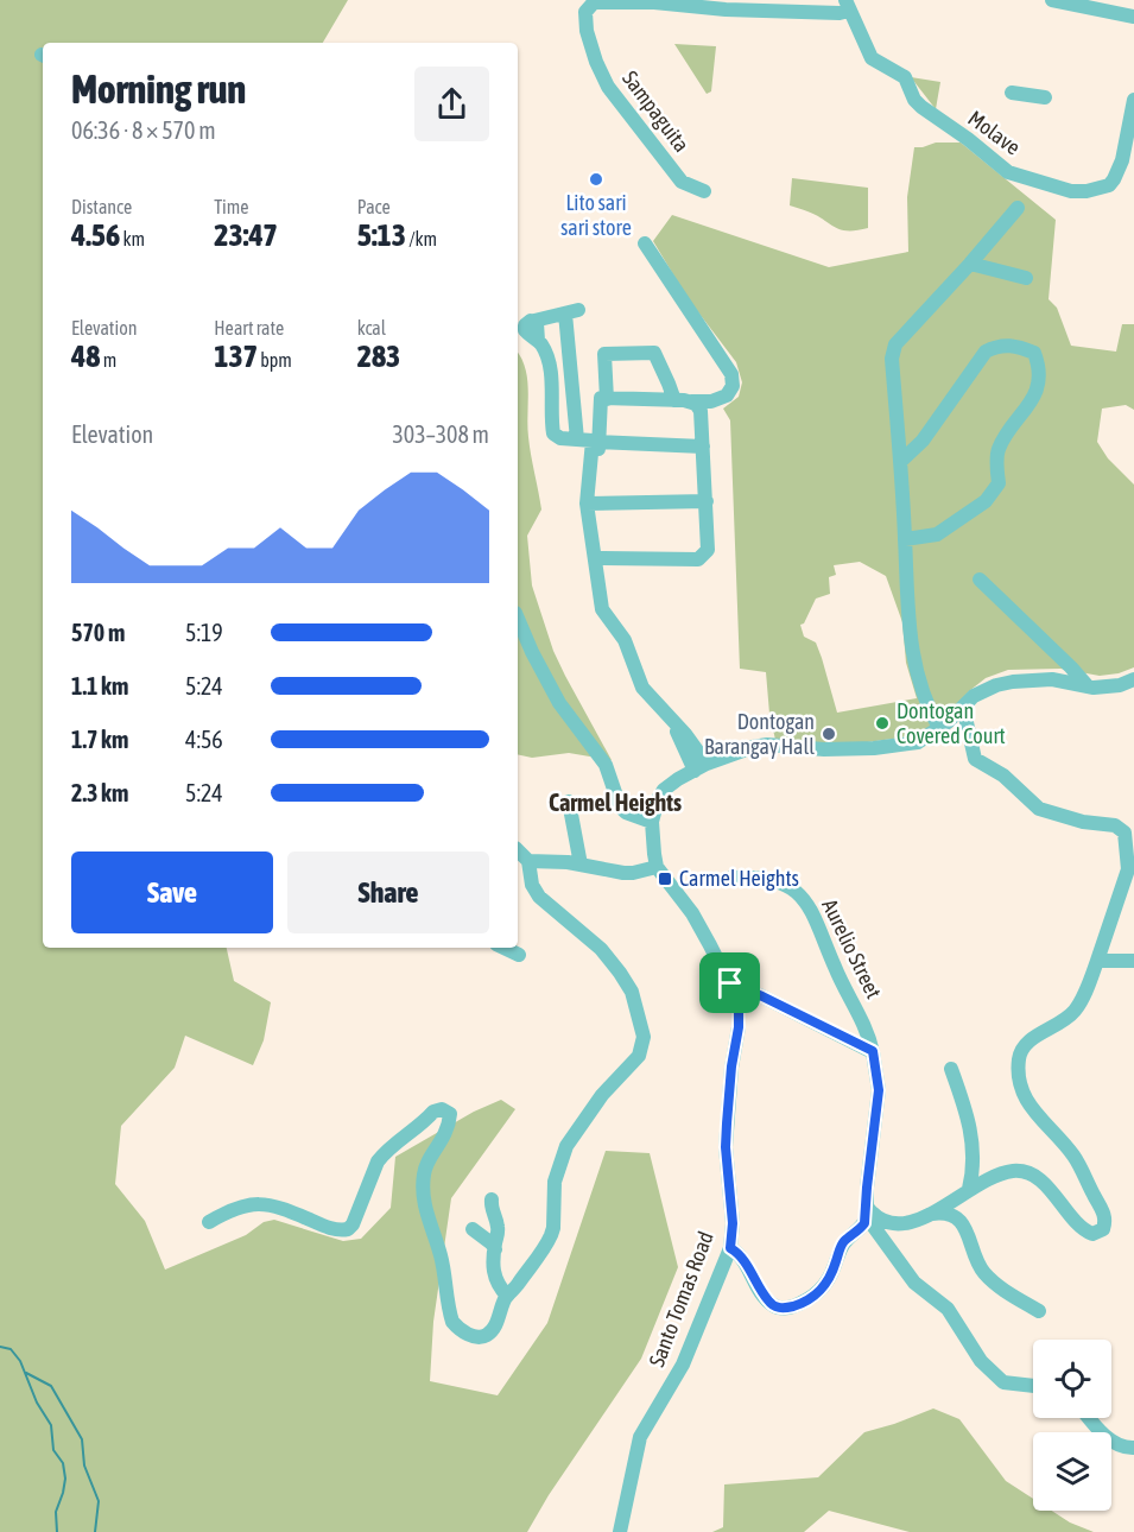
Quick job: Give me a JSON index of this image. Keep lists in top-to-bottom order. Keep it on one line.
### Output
{"streets":{"street":["Sampaguita","Molave","Aurelio Street","Santo Tomas Road"]},"crossings":[["Sampaguita","Molave"]],"districts":["Carmel Heights"],"places":{"other":["Lito sari sari store","Dontogan Covered Court","Dontogan Barangay Hall"],"transit":["Carmel Heights"]},"page":{"heading":["Morning run","06:36 · 8 × 570 m"],"stats":[["Distance","4.56 km"],["Time","23:47"],["Pace","5:13 /km"],["Elevation","48 m"],["Heart rate","137 bpm"],["kcal","283"]],"chart":["Elevation","303–308 m"],"list":[{"name":"570 m","note":"5:19"},{"name":"1.1 km","note":"5:24"},{"name":"1.7 km","note":"4:56"},{"name":"2.3 km","note":"5:24"}],"buttons":["Save","Share"]}}
